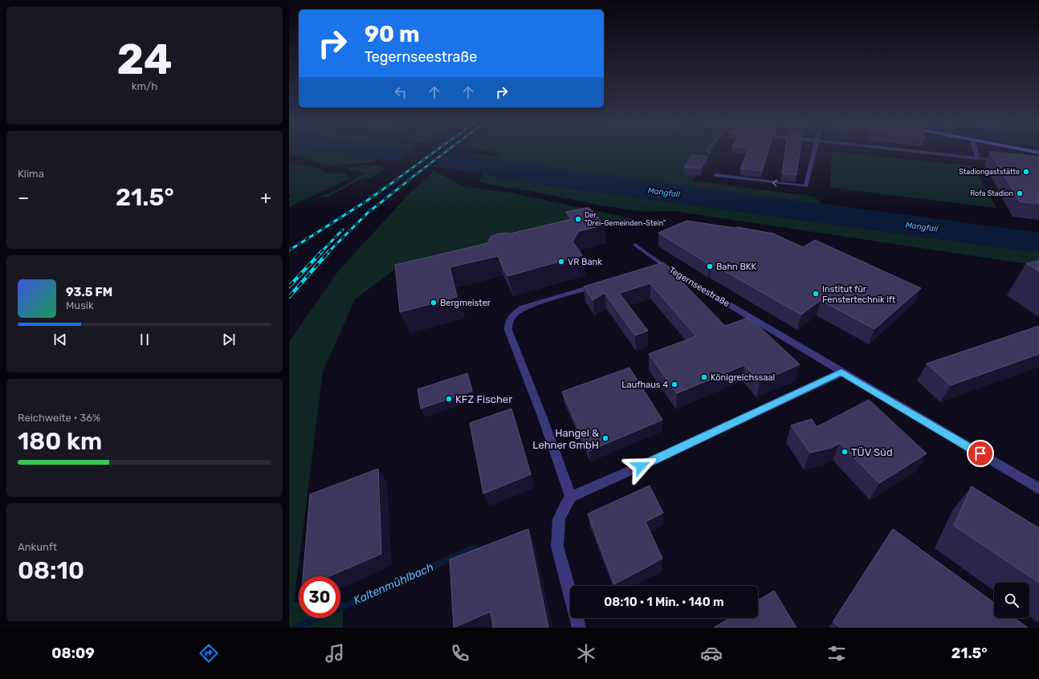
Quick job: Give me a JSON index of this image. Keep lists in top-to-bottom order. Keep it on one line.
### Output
{"streets":{"street":["Tegernseestraße"]},"water":["Mangfall","Kaltenmühlbach"],"places":["Stadiongaststätte","Rofa Stadion","Der \"Drei-Gemeinden-Stein\"","VR Bank","Bahn BKK","Institut für Fenstertechnik ift","Bergmeister","Königreichssaal","Laufhaus 4","KFZ Fischer","Hangel & Lehner GmbH","TÜV Süd"],"page":{"tile":[["24","km/h"],"Klima",["Reichweite · 36%","180 km"],["Ankunft","08:10"]],"turn":["90 m","Tegernseestraße"],"heat":["−","21.5°","+"],"song":["93.5 FM","Musik"],"limit":"30","trip":"08:10 · 1 Min. · 140 m","tabs":["08:09","21.5°"]}}
